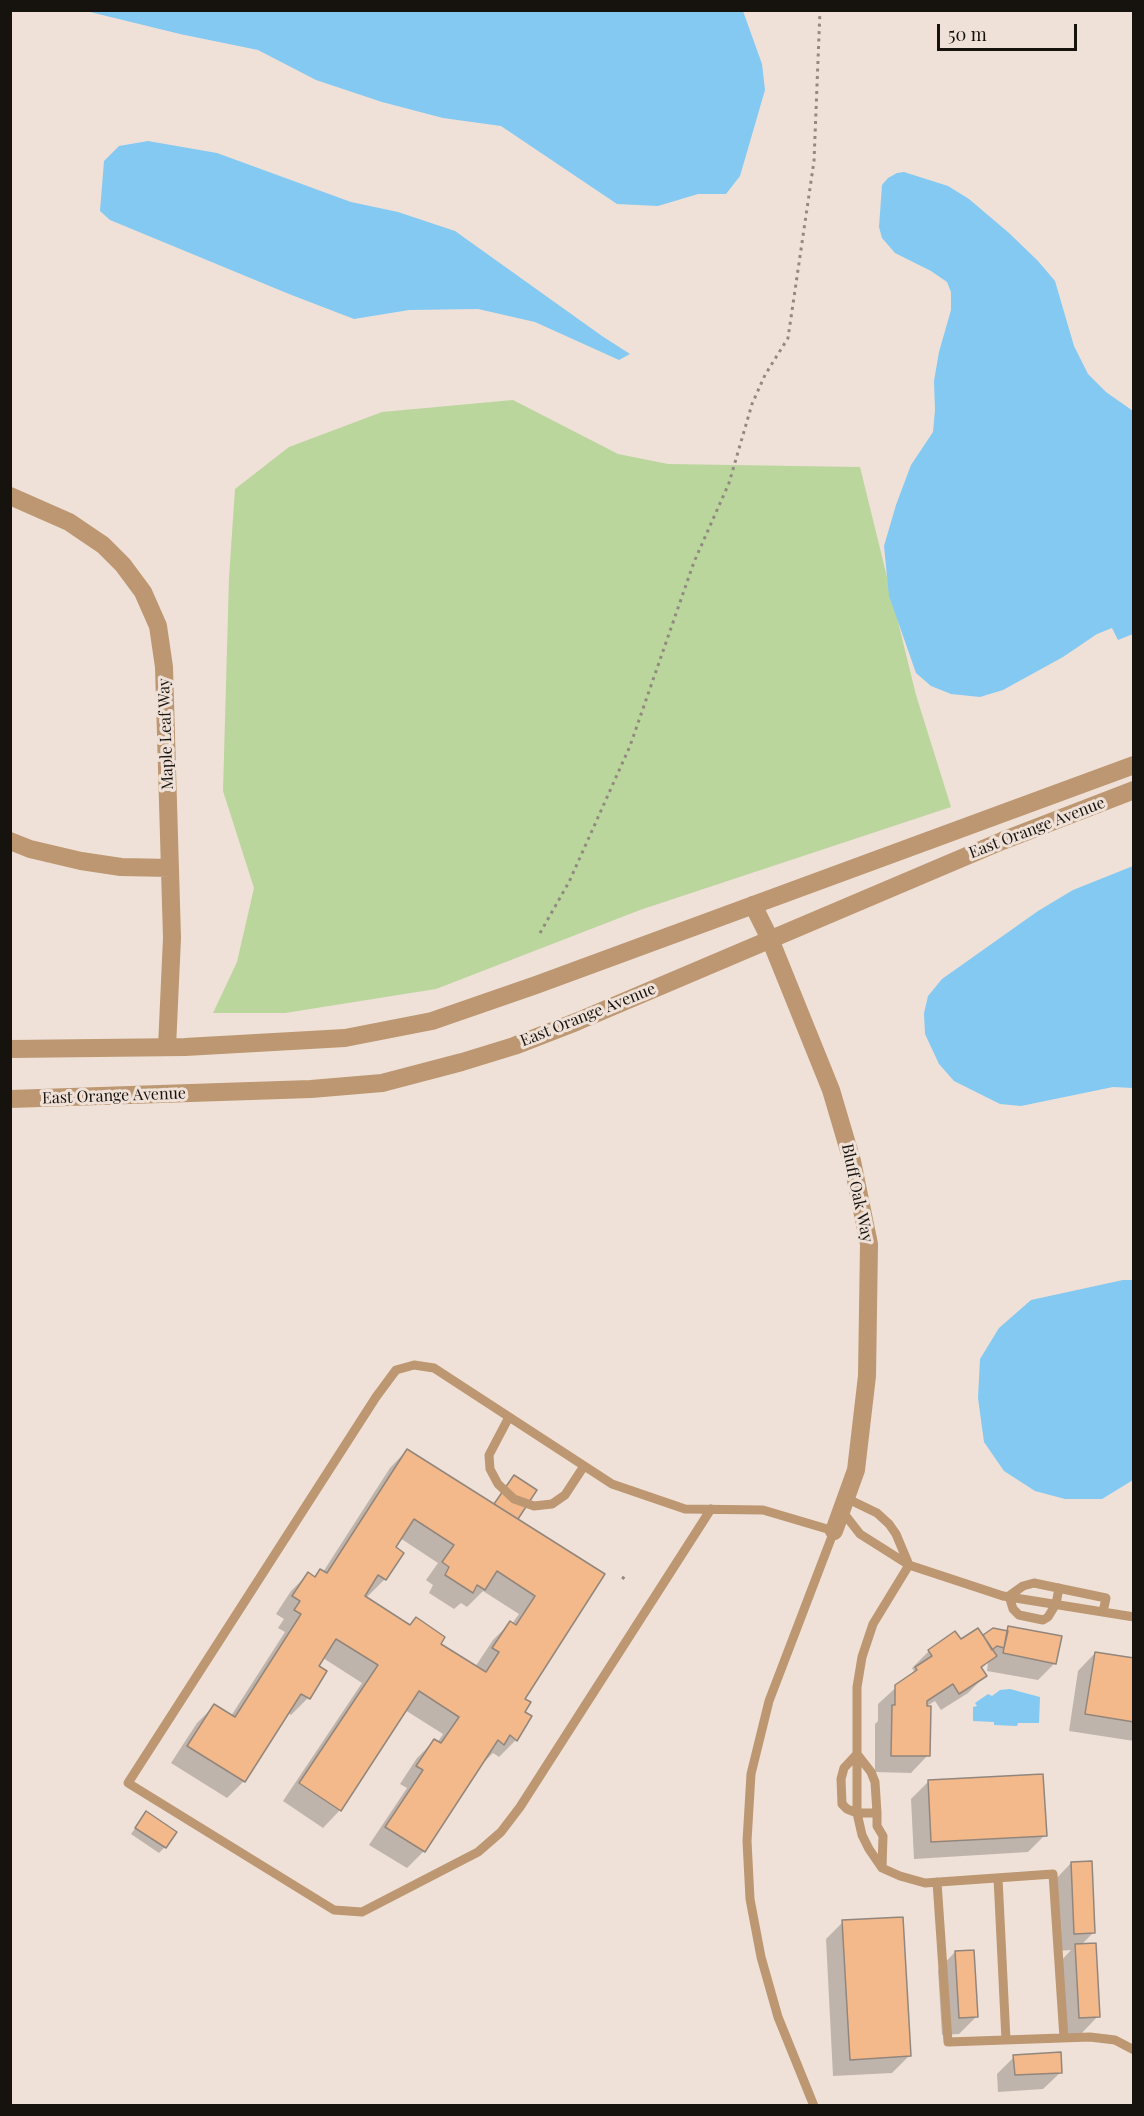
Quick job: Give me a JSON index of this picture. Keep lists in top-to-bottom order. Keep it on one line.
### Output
{"streets":{"street":["Maple Leaf Way","East Orange Avenue","Bluff Oak Way"]},"crossings":[["Maple Leaf Way","East Orange Avenue"],["East Orange Avenue","Bluff Oak Way"]],"scale_bar":"50 m"}
